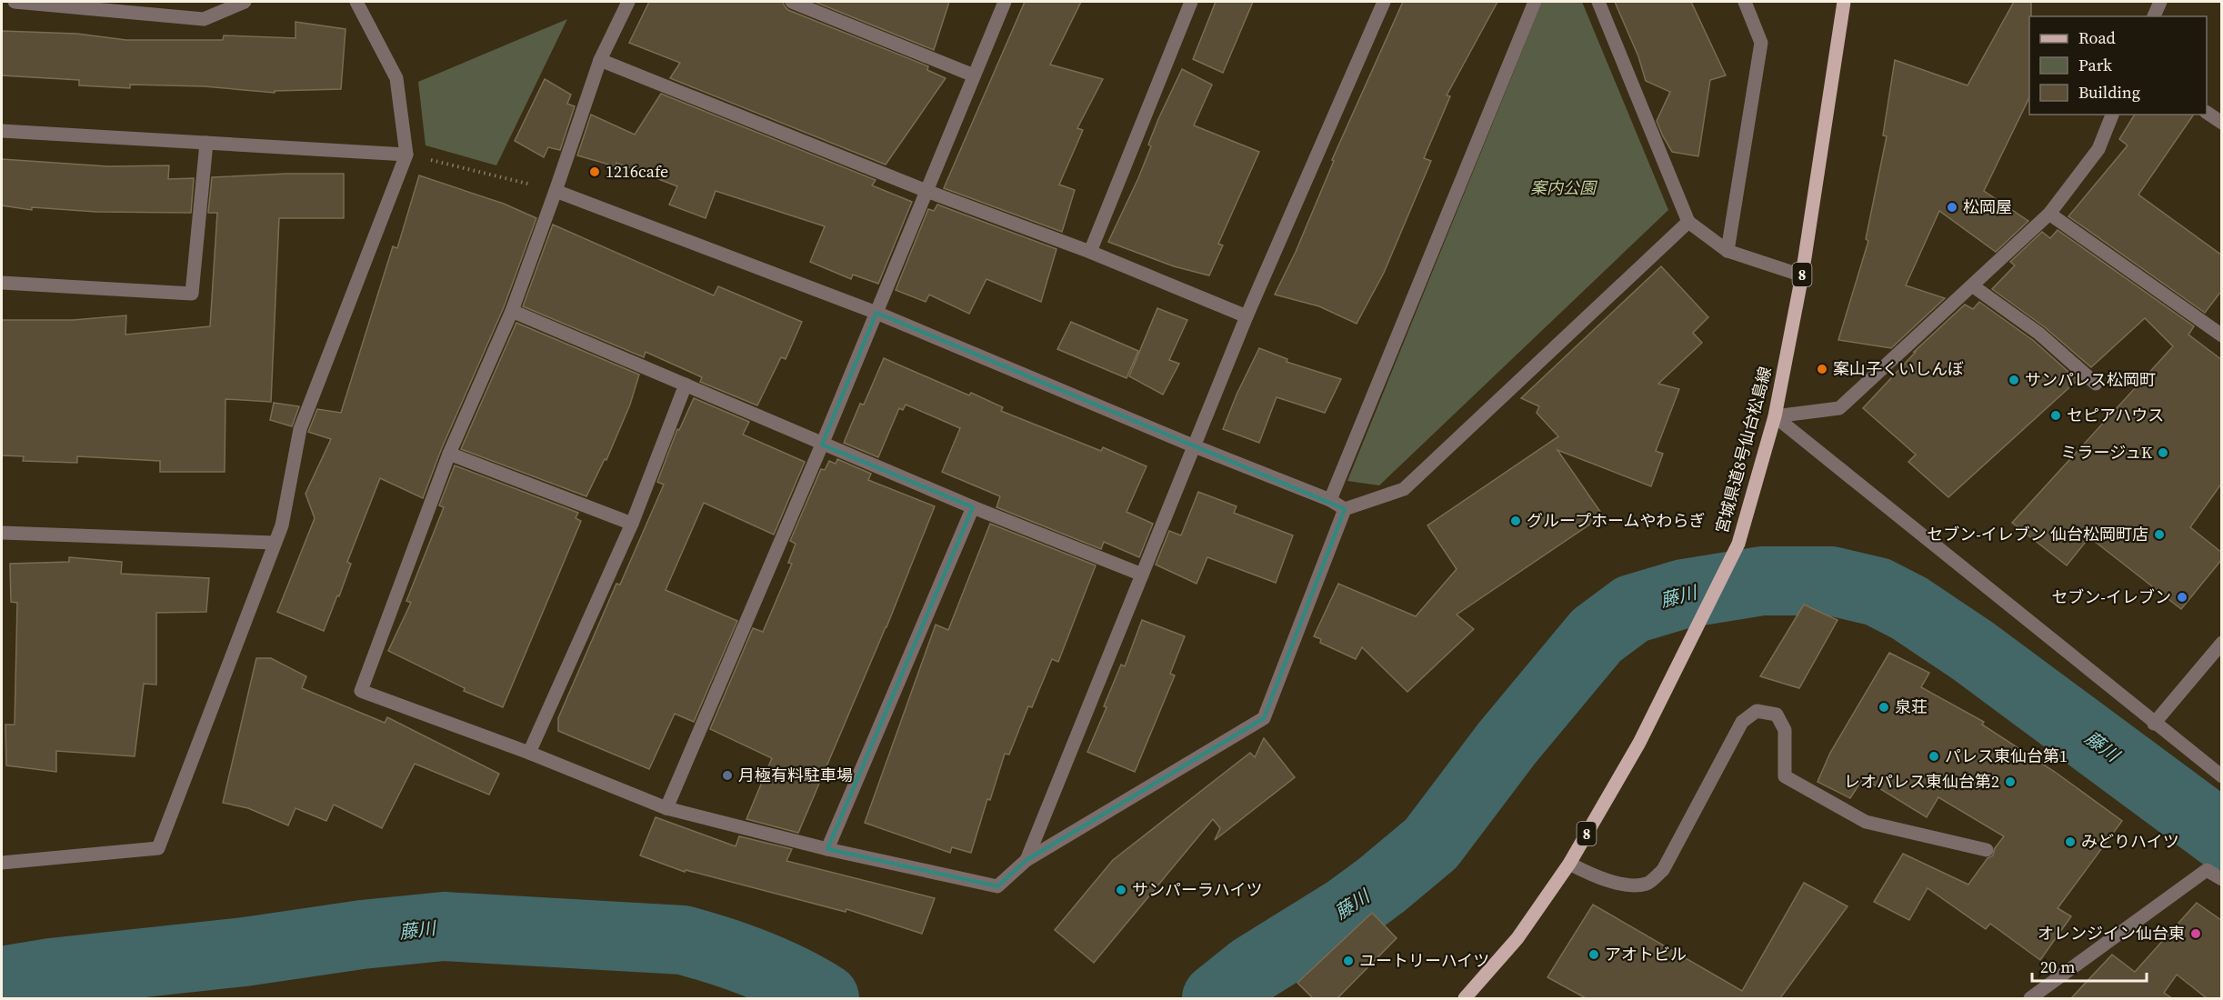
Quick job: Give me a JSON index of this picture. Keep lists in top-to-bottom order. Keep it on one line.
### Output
{"streets":{"main road":["8","宮城県道8号仙台松島線"]},"water":["藤川"],"parks":["案内公園"],"places":["1216cafe","松岡屋","案山子くいしんぼ","サンパレス松岡町","セピアハウス","ミラージュK","グループホームやわらぎ","セブン-イレブン 仙台松岡町店","セブン-イレブン","泉荘","パレス東仙台第1","月極有料駐車場","レオパレス東仙台第2","みどりハイツ","サンパーラハイツ","オレンジイン仙台東","アオトビル","ユートリーハイツ"],"legend":["Road","Park","Building"],"scale_bar":"20 m"}
